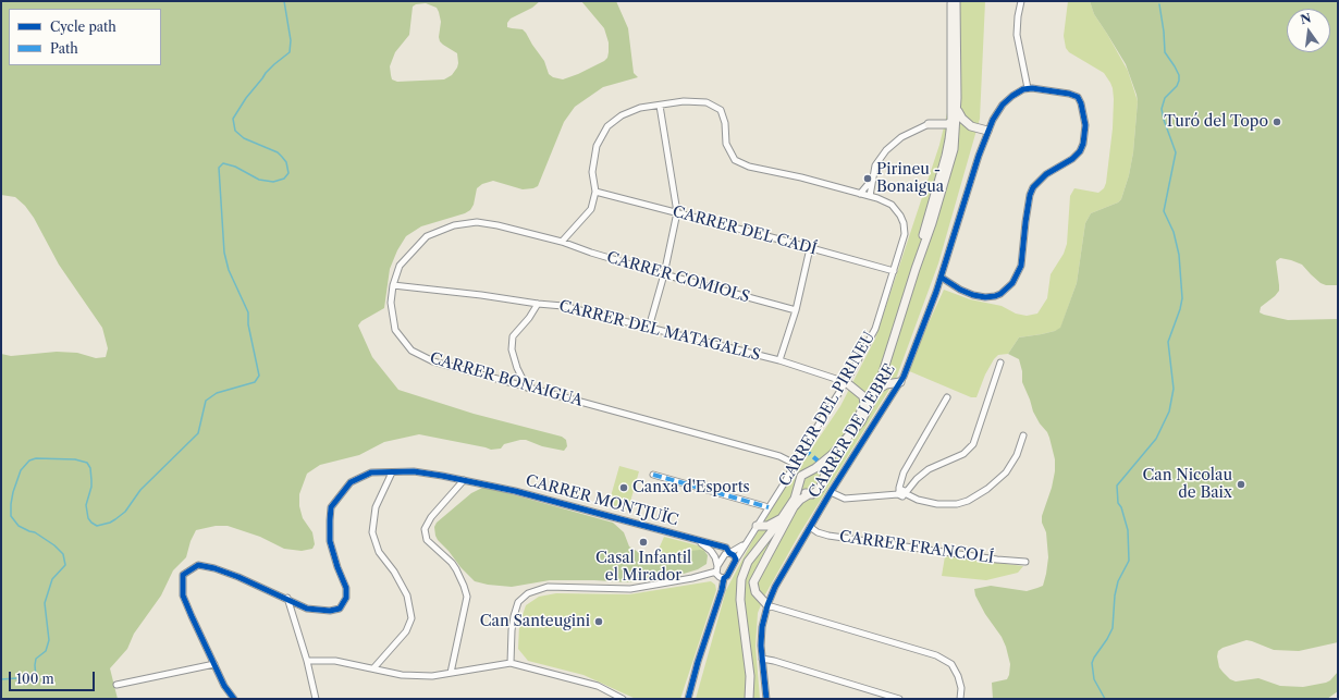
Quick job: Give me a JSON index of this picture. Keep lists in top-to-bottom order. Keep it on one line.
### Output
{"streets":{"street":["CARRER DEL CADÍ","CARRER COMIOLS","CARRER DEL MATAGALLS","CARRER BONAIGUA","CARRER DEL PIRINEU","CARRER DE L'EBRE","CARRER MONTJUÏC","CARRER FRANCOLÍ"]},"crossings":[["CARRER DEL CADÍ","CARRER DEL PIRINEU"],["CARRER COMIOLS","CARRER BONAIGUA"],["CARRER DEL MATAGALLS","CARRER BONAIGUA"],["CARRER DEL MATAGALLS","CARRER DEL PIRINEU"],["CARRER BONAIGUA","CARRER DEL PIRINEU"],["CARRER DEL PIRINEU","CARRER MONTJUÏC"],["CARRER DE L'EBRE","CARRER FRANCOLÍ"]],"places":["Turó del Topo","Pirineu - Bonaigua","Can Nicolau de Baix","Canxa d'Esports","Casal Infantil el Mirador","Can Santeugini"],"legend":["Cycle path","Path"],"scale_bar":"100 m","north":"top"}
